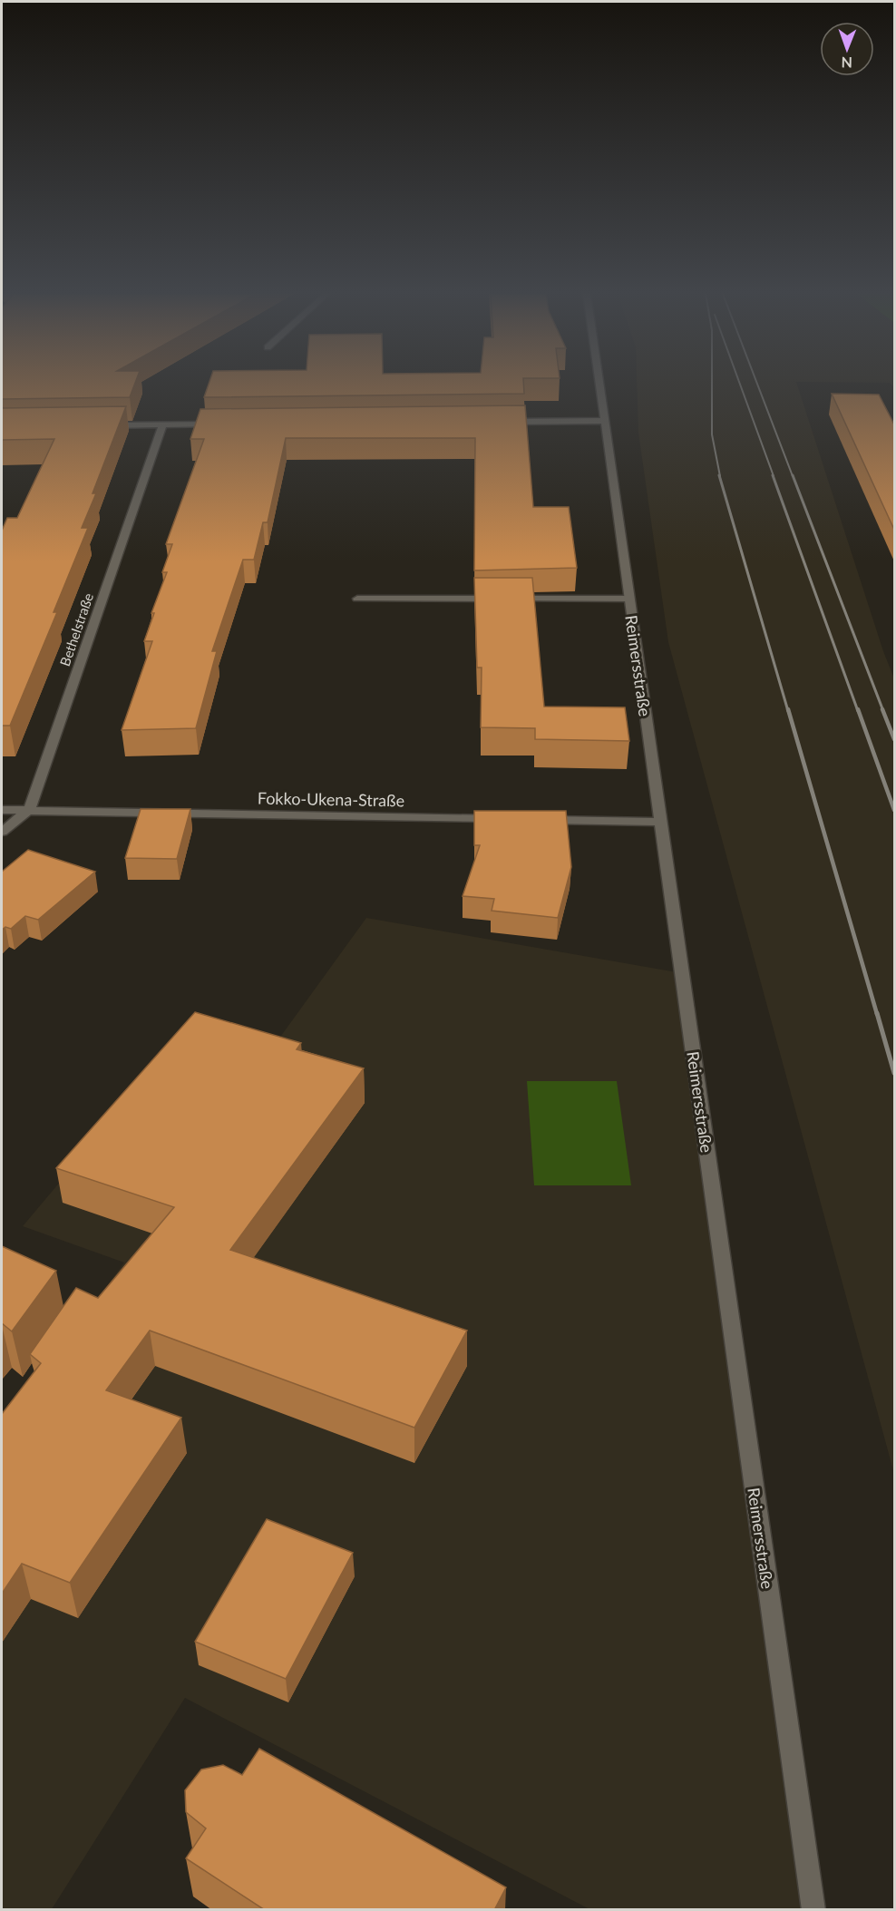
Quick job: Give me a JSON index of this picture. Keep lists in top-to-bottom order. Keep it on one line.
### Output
{"streets":{"street":["Bethelstraße","Reimersstraße","Fokko-Ukena-Straße"]},"crossings":[["Bethelstraße","Fokko-Ukena-Straße"]],"north":"bottom"}
